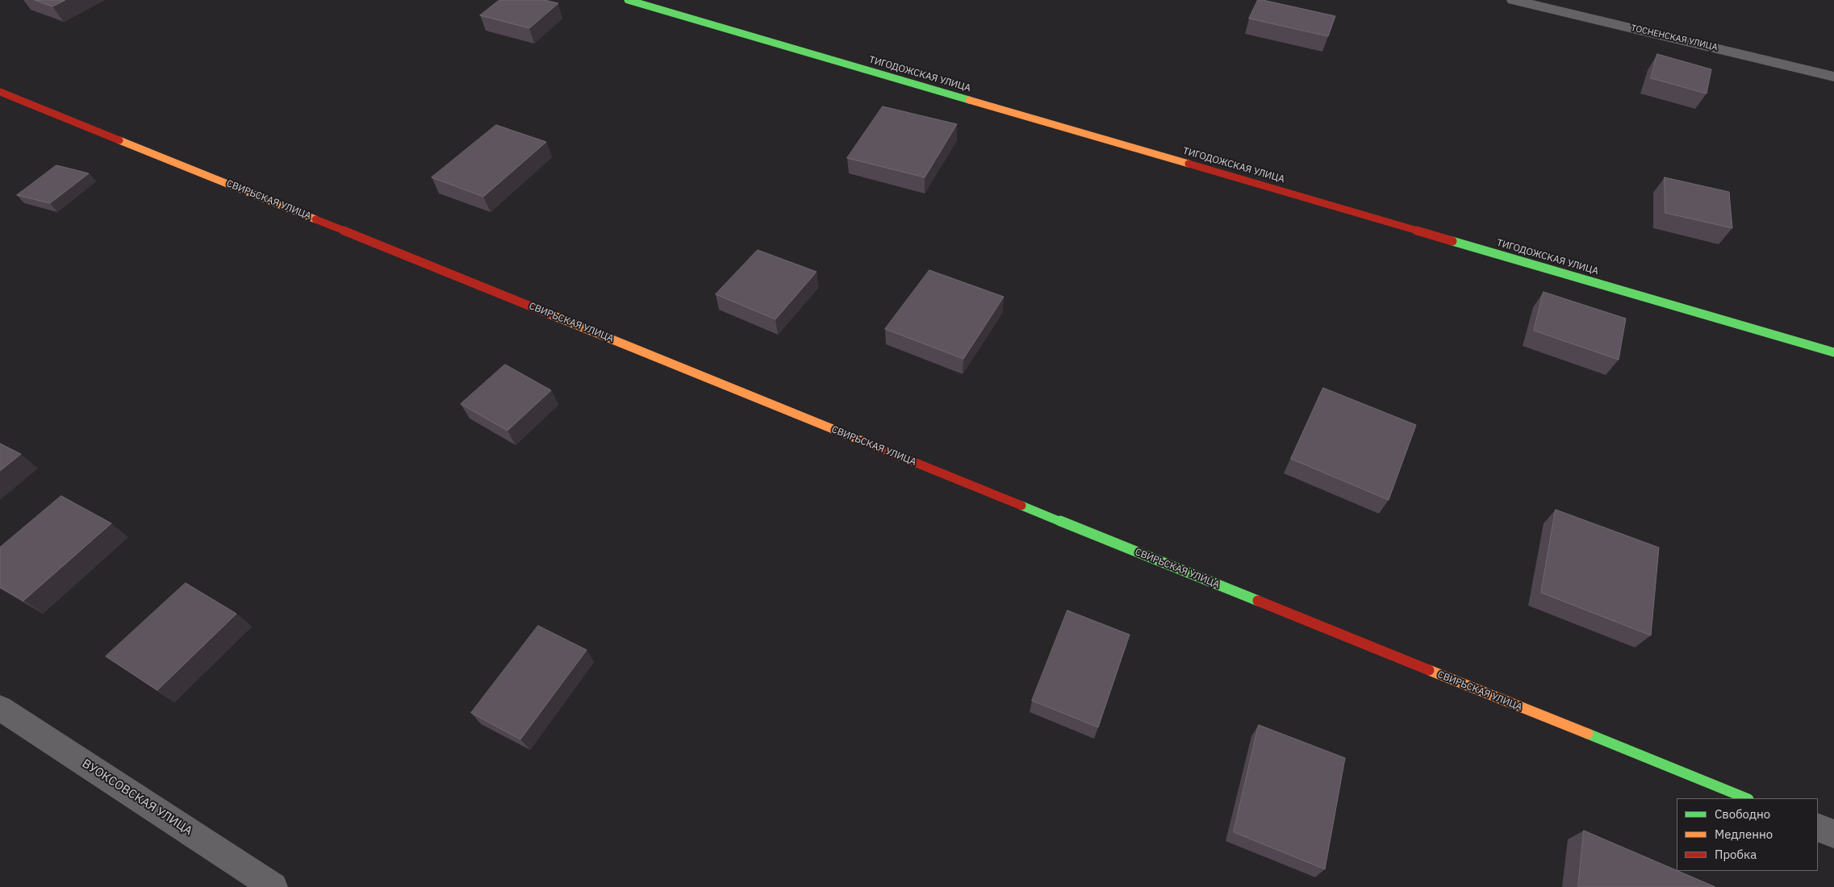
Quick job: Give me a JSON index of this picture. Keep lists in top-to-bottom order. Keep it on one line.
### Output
{"streets":{"street":["ТОСНЕНСКАЯ УЛИЦА","ТИГОДОЖСКАЯ УЛИЦА","СВИРЬСКАЯ УЛИЦА","ВУОКСОВСКАЯ УЛИЦА"]},"legend":["Свободно","Медленно","Пробка"]}
